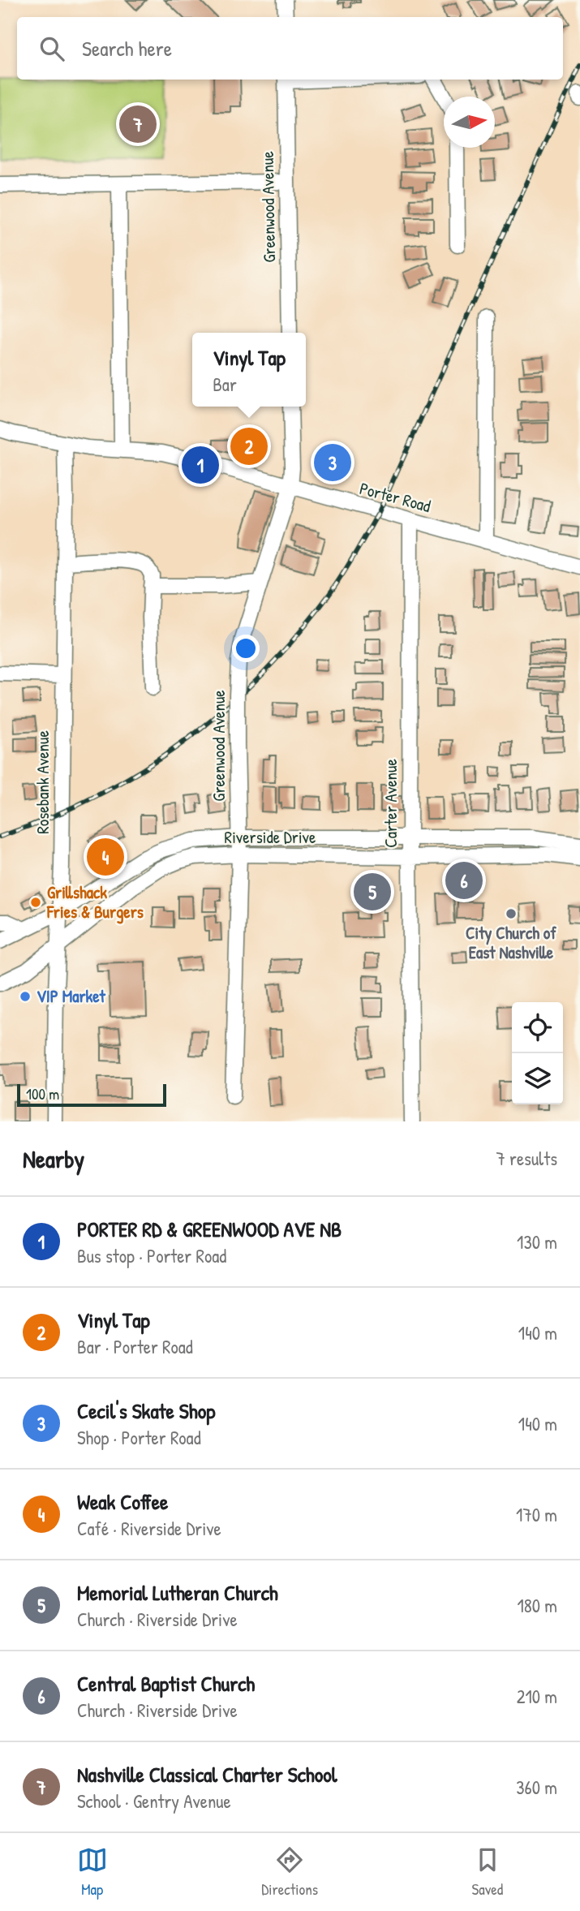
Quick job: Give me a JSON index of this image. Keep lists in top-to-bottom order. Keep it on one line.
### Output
{"streets":{"street":["Greenwood Avenue","Porter Road","Rosebank Avenue","Carter Avenue","Riverside Drive"]},"crossings":[["Greenwood Avenue","Porter Road"],["Greenwood Avenue","Riverside Drive"],["Porter Road","Rosebank Avenue"],["Porter Road","Carter Avenue"],["Rosebank Avenue","Riverside Drive"],["Carter Avenue","Riverside Drive"]],"places":["Grillshack Fries & Burgers","City Church of East Nashville","VIP Market"],"scale_bar":"100 m","north":"right","page":{"search":"Search here","pins":["7","2","3","1","4","6","5"],"popup":["Vinyl Tap","Bar"],"scale":"100 m","heading":["Nearby","7 results"],"list":[{"mark":"1","name":"PORTER RD & GREENWOOD AVE NB","note":"Bus stop · Porter Road","value":"130 m"},{"mark":"2","name":"Vinyl Tap","note":"Bar · Porter Road","value":"140 m"},{"mark":"3","name":"Cecil's Skate Shop","note":"Shop · Porter Road","value":"140 m"},{"mark":"4","name":"Weak Coffee","note":"Café · Riverside Drive","value":"170 m"},{"mark":"5","name":"Memorial Lutheran Church","note":"Church · Riverside Drive","value":"180 m"},{"mark":"6","name":"Central Baptist Church","note":"Church · Riverside Drive","value":"210 m"},{"mark":"7","name":"Nashville Classical Charter School","note":"School · Gentry Avenue","value":"360 m"}],"nav":["Map","Directions","Saved"]}}
